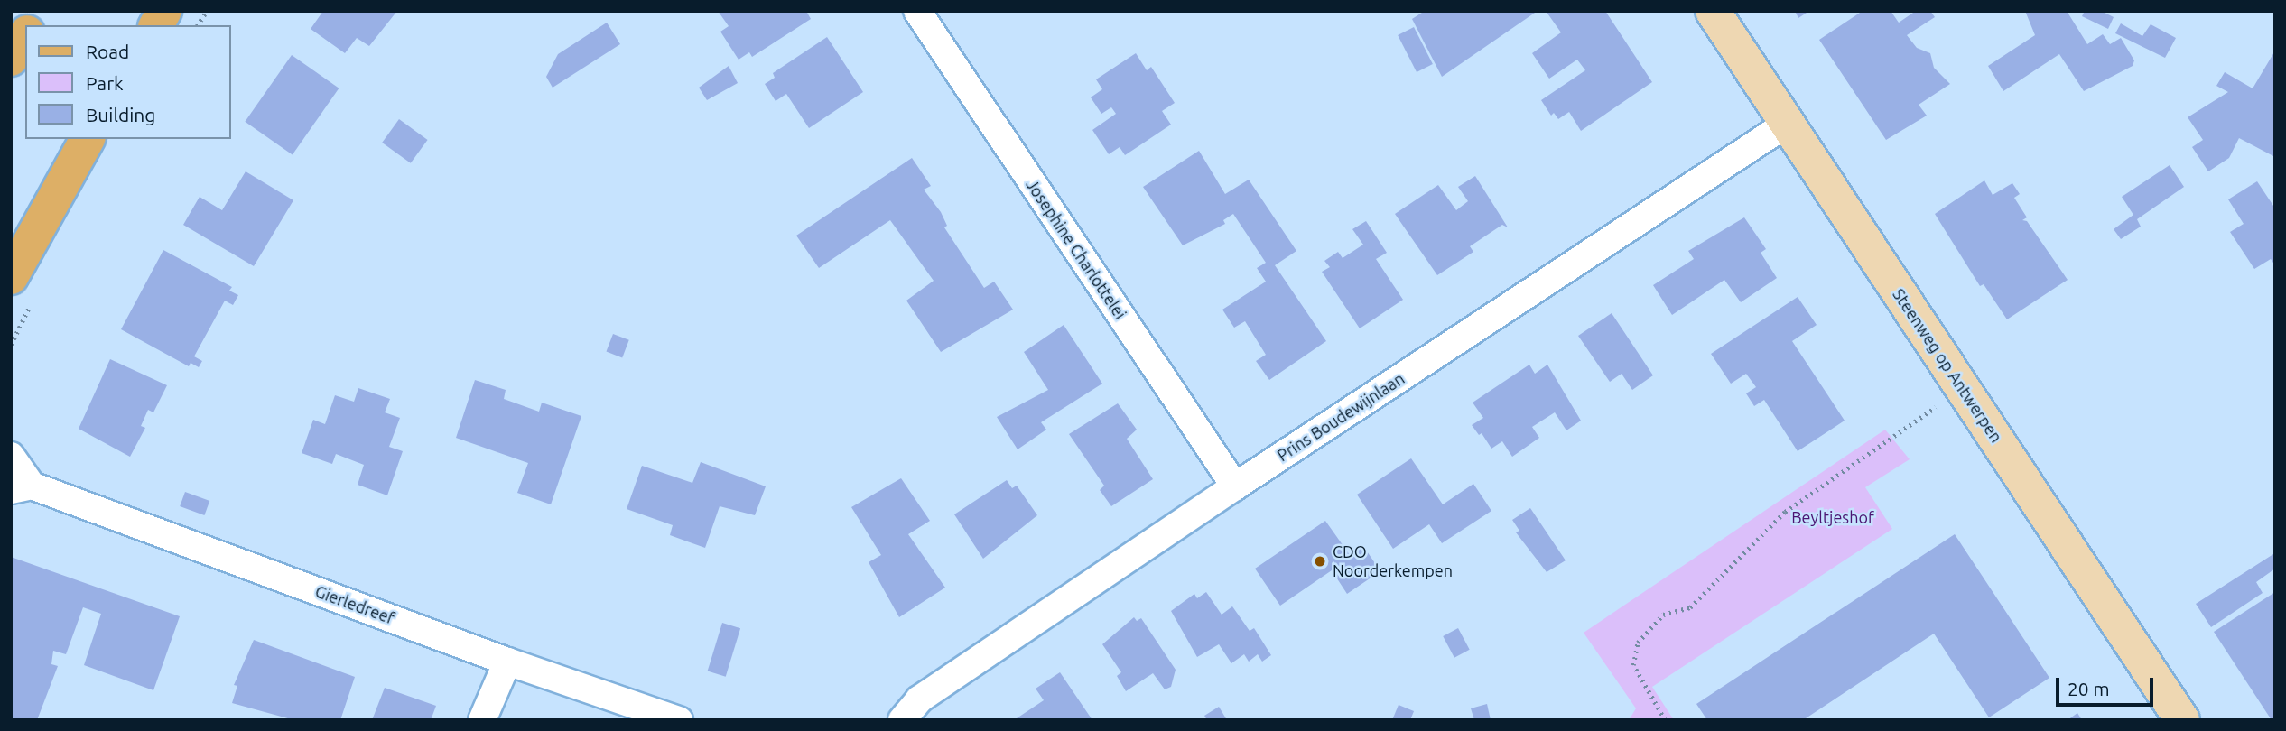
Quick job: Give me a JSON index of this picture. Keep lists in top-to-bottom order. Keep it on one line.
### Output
{"streets":{"street":["Josephine Charlottelei","Steenweg op Antwerpen","Prins Boudewijnlaan","Gierledreef"]},"crossings":[["Josephine Charlottelei","Prins Boudewijnlaan"],["Steenweg op Antwerpen","Prins Boudewijnlaan"]],"parks":["Beyltjeshof"],"places":["CDO Noorderkempen"],"legend":["Road","Park","Building"],"scale_bar":"20 m"}
